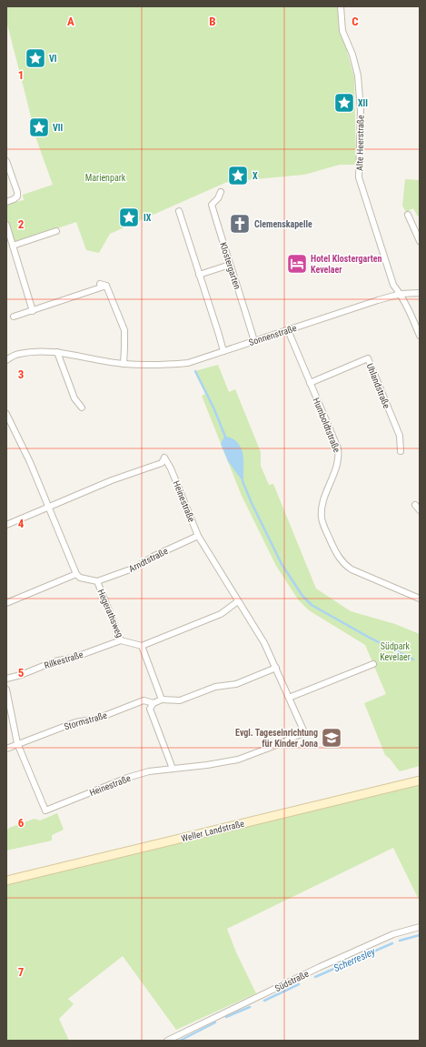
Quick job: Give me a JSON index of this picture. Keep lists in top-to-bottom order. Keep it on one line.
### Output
{"streets":{"main road":["Weller Landstraße"],"street":["Alte Heerstraße","Klostergarten","Sonnenstraße","Uhlandstraße","Humboldtstraße","Heinestraße","Arndtstraße","Hegerathsweg","Rilkestraße","Stormstraße","Südstraße"]},"crossings":[["Alte Heerstraße","Sonnenstraße"],["Klostergarten","Sonnenstraße"],["Sonnenstraße","Humboldtstraße"],["Uhlandstraße","Humboldtstraße"],["Heinestraße","Arndtstraße"],["Heinestraße","Stormstraße"],["Arndtstraße","Hegerathsweg"],["Hegerathsweg","Rilkestraße"]],"water":["Scherresley"],"parks":["Marienpark","Südpark Kevelaer"],"places":{"place":["VI","XII","VII","X","IX"],"church":["Clemenskapelle"],"hotel":["Hotel Klostergarten Kevelaer"],"school or university":["Evgl. Tageseinrichtung für Kinder Jona"]},"grid":{"columns":["A","B","C"],"rows":["1","2","3","4","5","6","7"]}}
